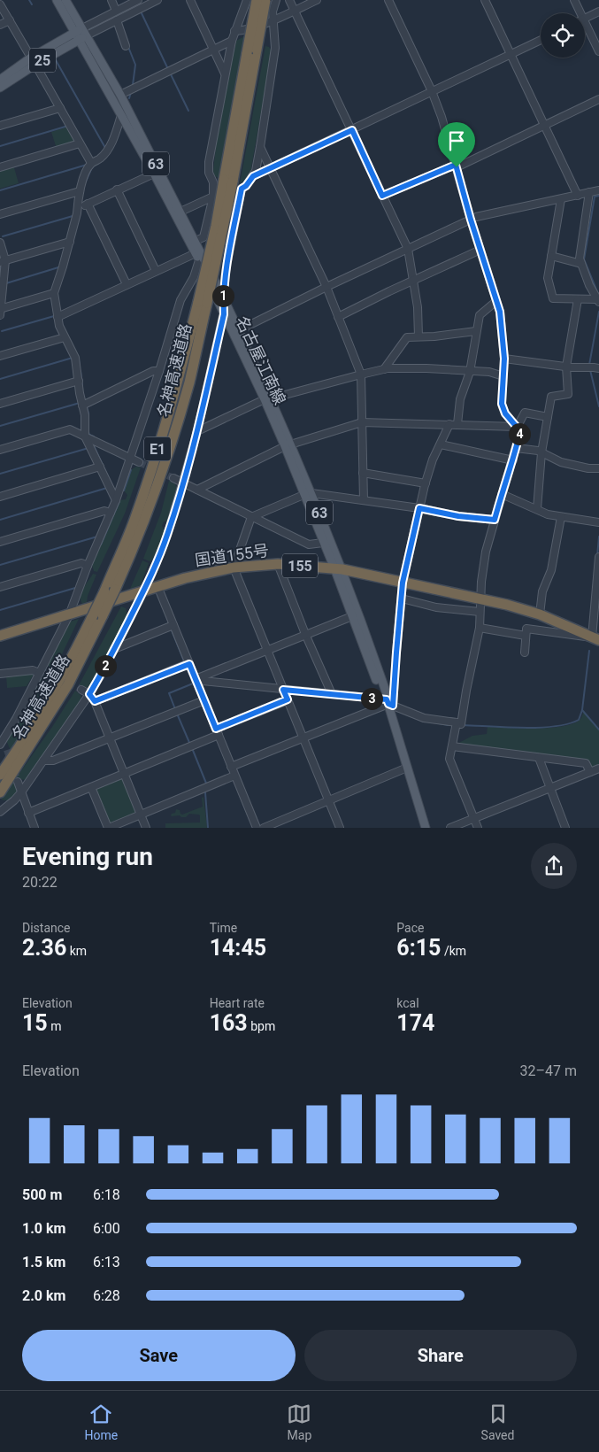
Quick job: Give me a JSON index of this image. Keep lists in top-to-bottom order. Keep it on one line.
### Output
{"streets":{"highway":["名神高速道路","E1","国道155号","155"],"main road":["25","63","名古屋江南線"]},"crossings":[["25","名古屋江南線"],["名古屋江南線","国道155号"]],"page":{"pins":["1","4","2","3"],"heading":["Evening run","20:22"],"stats":[["Distance","2.36 km"],["Time","14:45"],["Pace","6:15 /km"],["Elevation","15 m"],["Heart rate","163 bpm"],["kcal","174"]],"chart":["Elevation","32–47 m"],"list":[{"name":"500 m","note":"6:18"},{"name":"1.0 km","note":"6:00"},{"name":"1.5 km","note":"6:13"},{"name":"2.0 km","note":"6:28"}],"buttons":["Save","Share"],"tabs":["Home","Map","Saved"]}}
